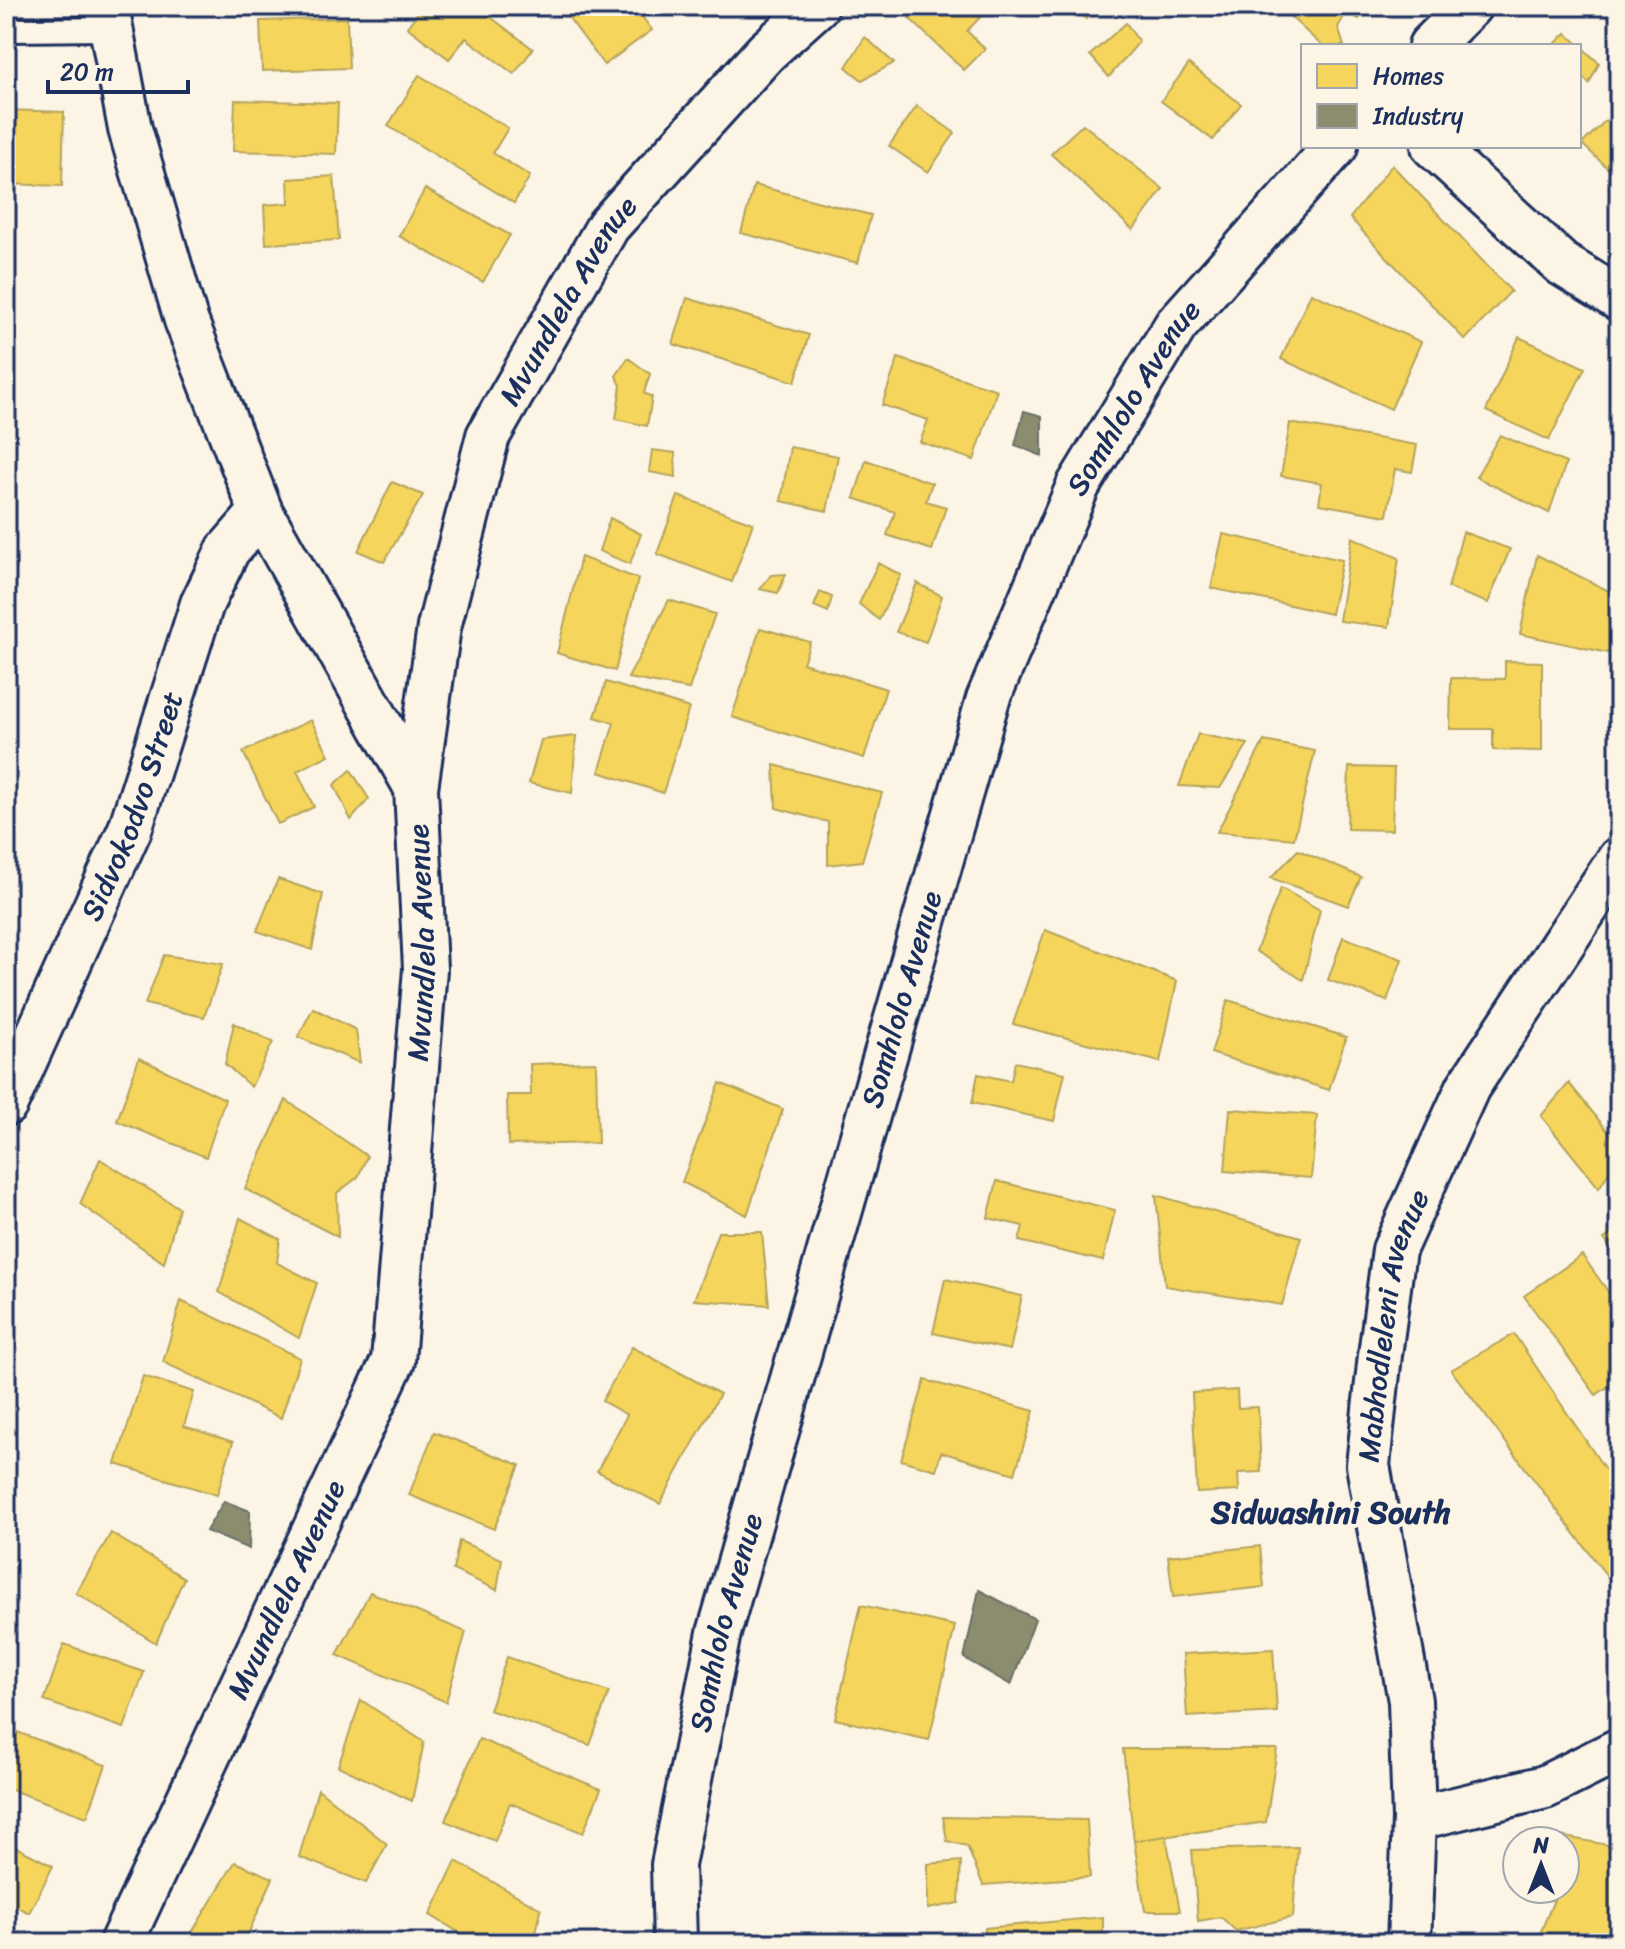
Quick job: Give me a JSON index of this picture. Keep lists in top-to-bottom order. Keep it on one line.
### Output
{"streets":{"street":["Mvundlela Avenue","Somhlolo Avenue","Sidvokodvo Street","Mabhodleleni Avenue"]},"districts":["Sidwashini South"],"legend":["Homes","Industry"],"scale_bar":"20 m","north":"top"}
